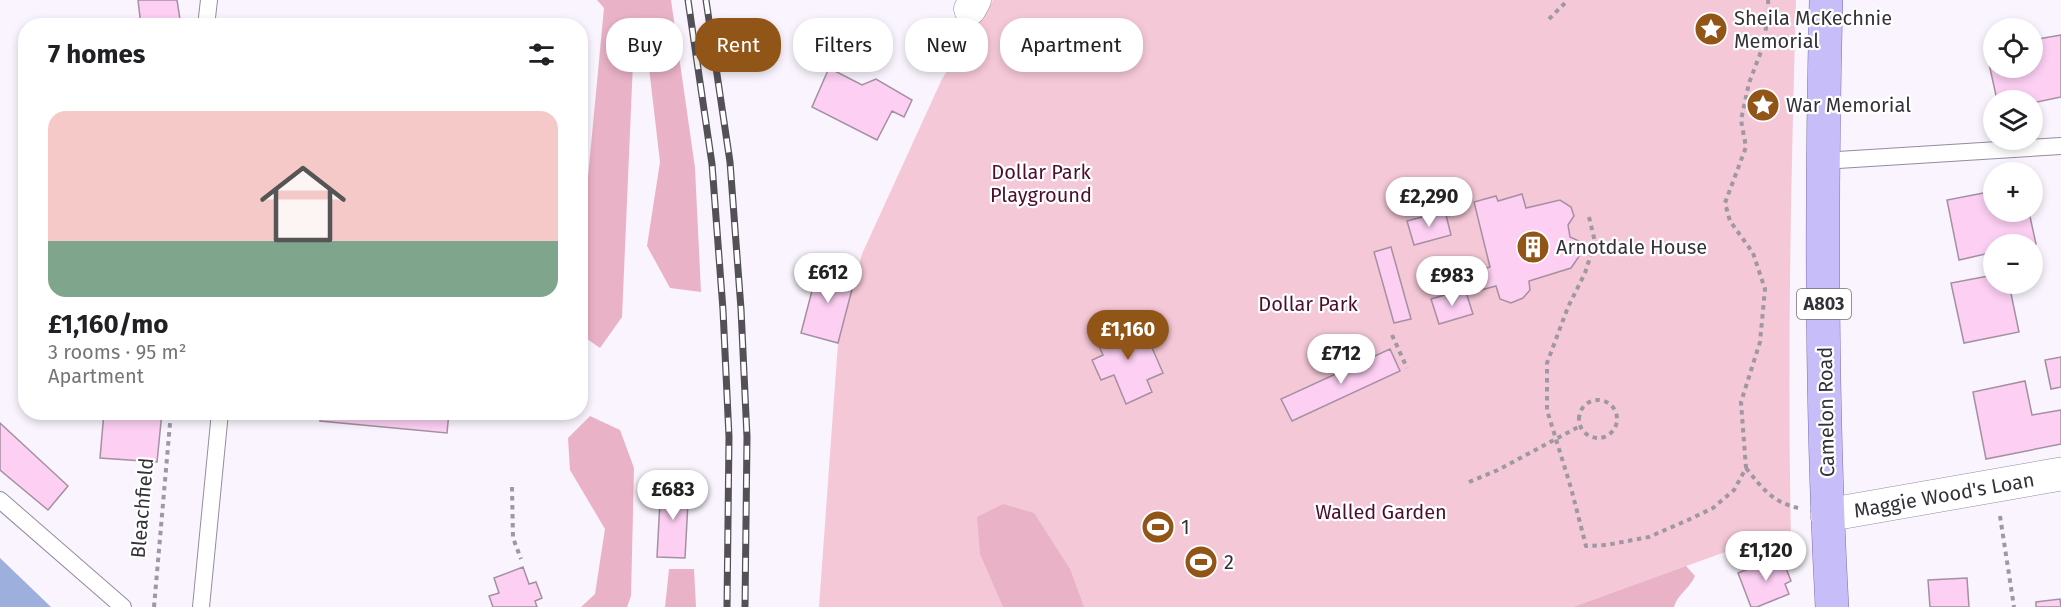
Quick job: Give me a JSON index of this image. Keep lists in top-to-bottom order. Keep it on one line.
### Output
{"streets":{"main road":["A803","Camelon Road"],"street":["Maggie Wood's Loan"],"path":["Bleachfield"]},"crossings":[["Camelon Road","Maggie Wood's Loan"]],"parks":["Dollar Park Playground","Dollar Park","Walled Garden"],"places":{"place":["Sheila McKechnie Memorial","War Memorial"],"building":["Arnotdale House"],"sports":["1","2"]},"page":{"map_buttons":["+","−"],"chip":["Buy","Rent","Filters","New","Apartment"],"heading":"7 homes","list":[{"name":"£1,160/mo","note":"3 rooms · 95 m² · Apartment"}],"price":["£2,290","£612","£983","£1,160","£712","£683","£1,120"]}}
